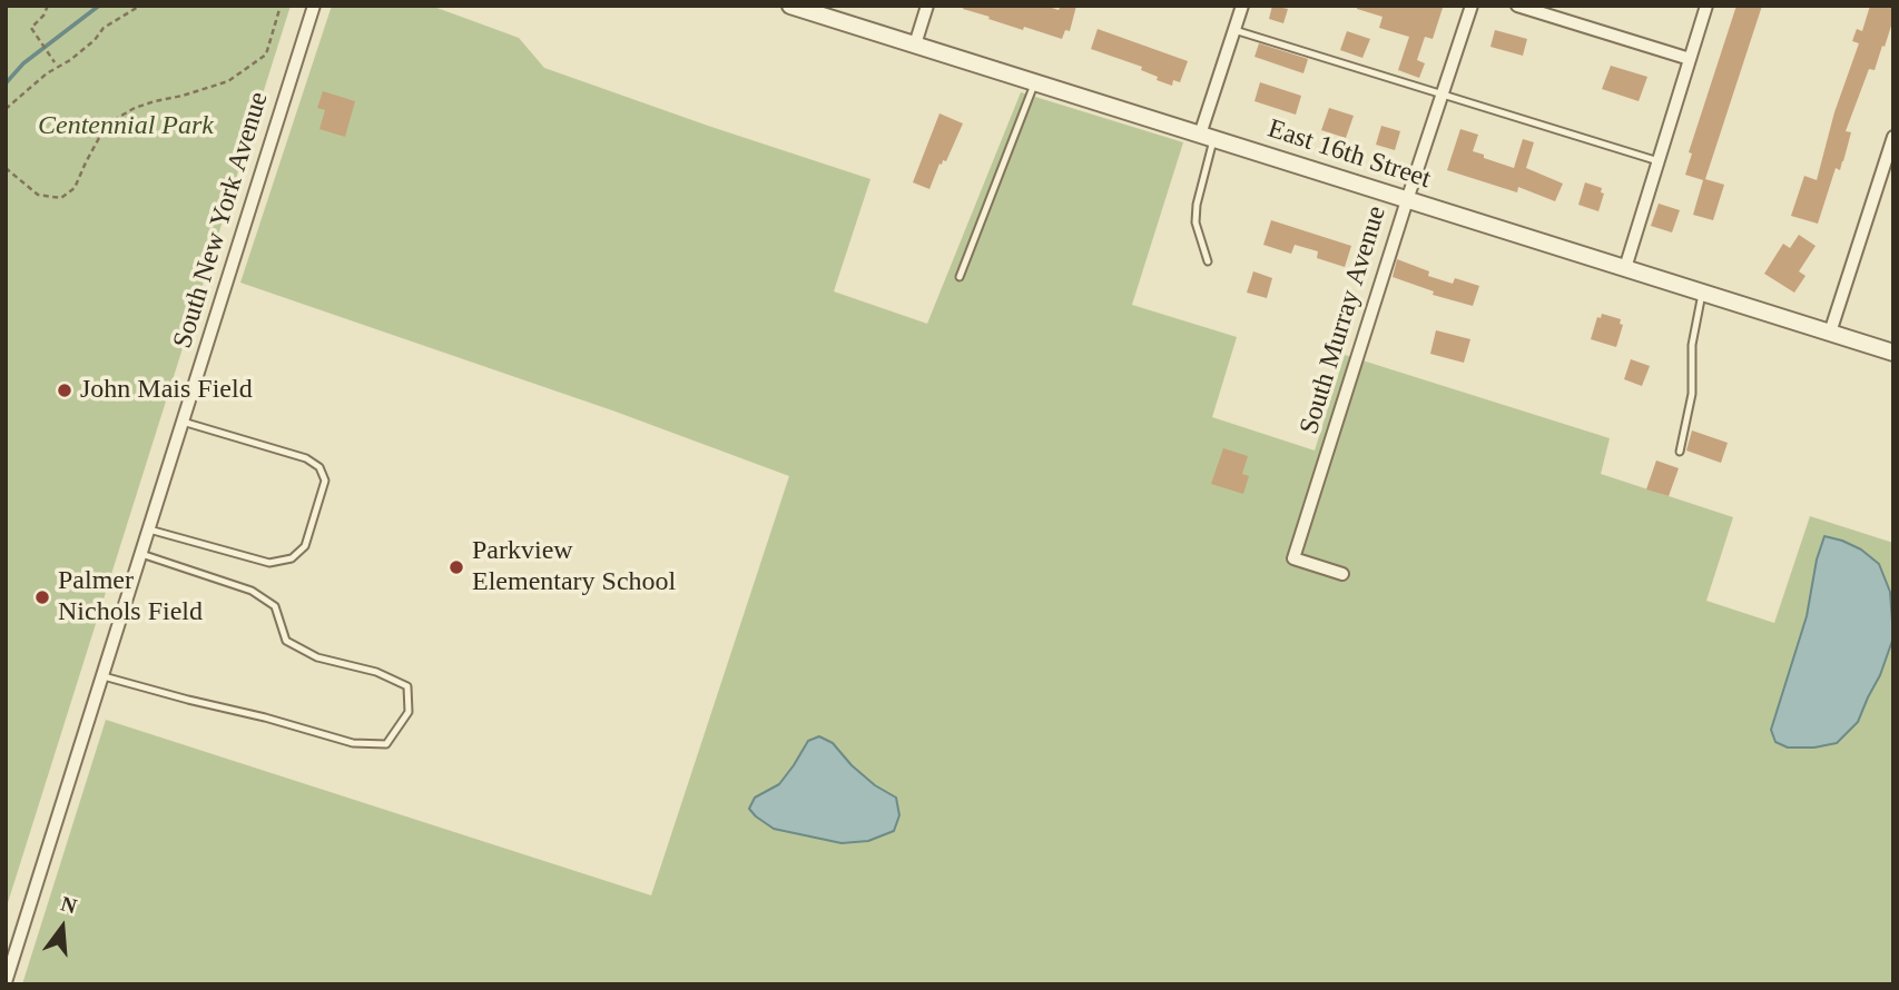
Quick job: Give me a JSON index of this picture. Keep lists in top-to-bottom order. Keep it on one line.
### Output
{"streets":{"street":["East 16th Street","South New York Avenue","South Murray Avenue"]},"crossings":[["East 16th Street","South Murray Avenue"]],"parks":["Centennial Park"],"places":["John Mais Field","Parkview Elementary School","Palmer Nichols Field"],"north":"top"}
